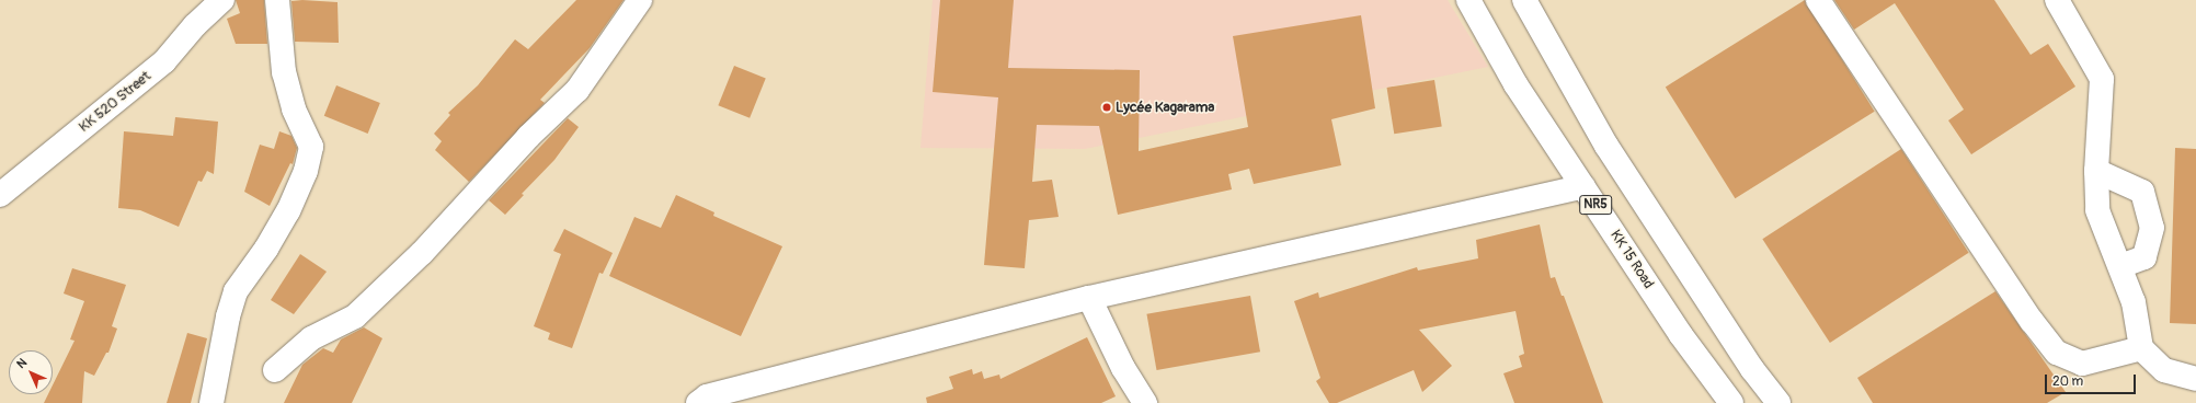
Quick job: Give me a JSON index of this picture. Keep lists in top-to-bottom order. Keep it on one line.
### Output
{"streets":{"main road":["KK 520 Street","NR5","KK 15 Road"]},"places":["Lycée Kagarama"],"scale_bar":"20 m","north":"top left"}
